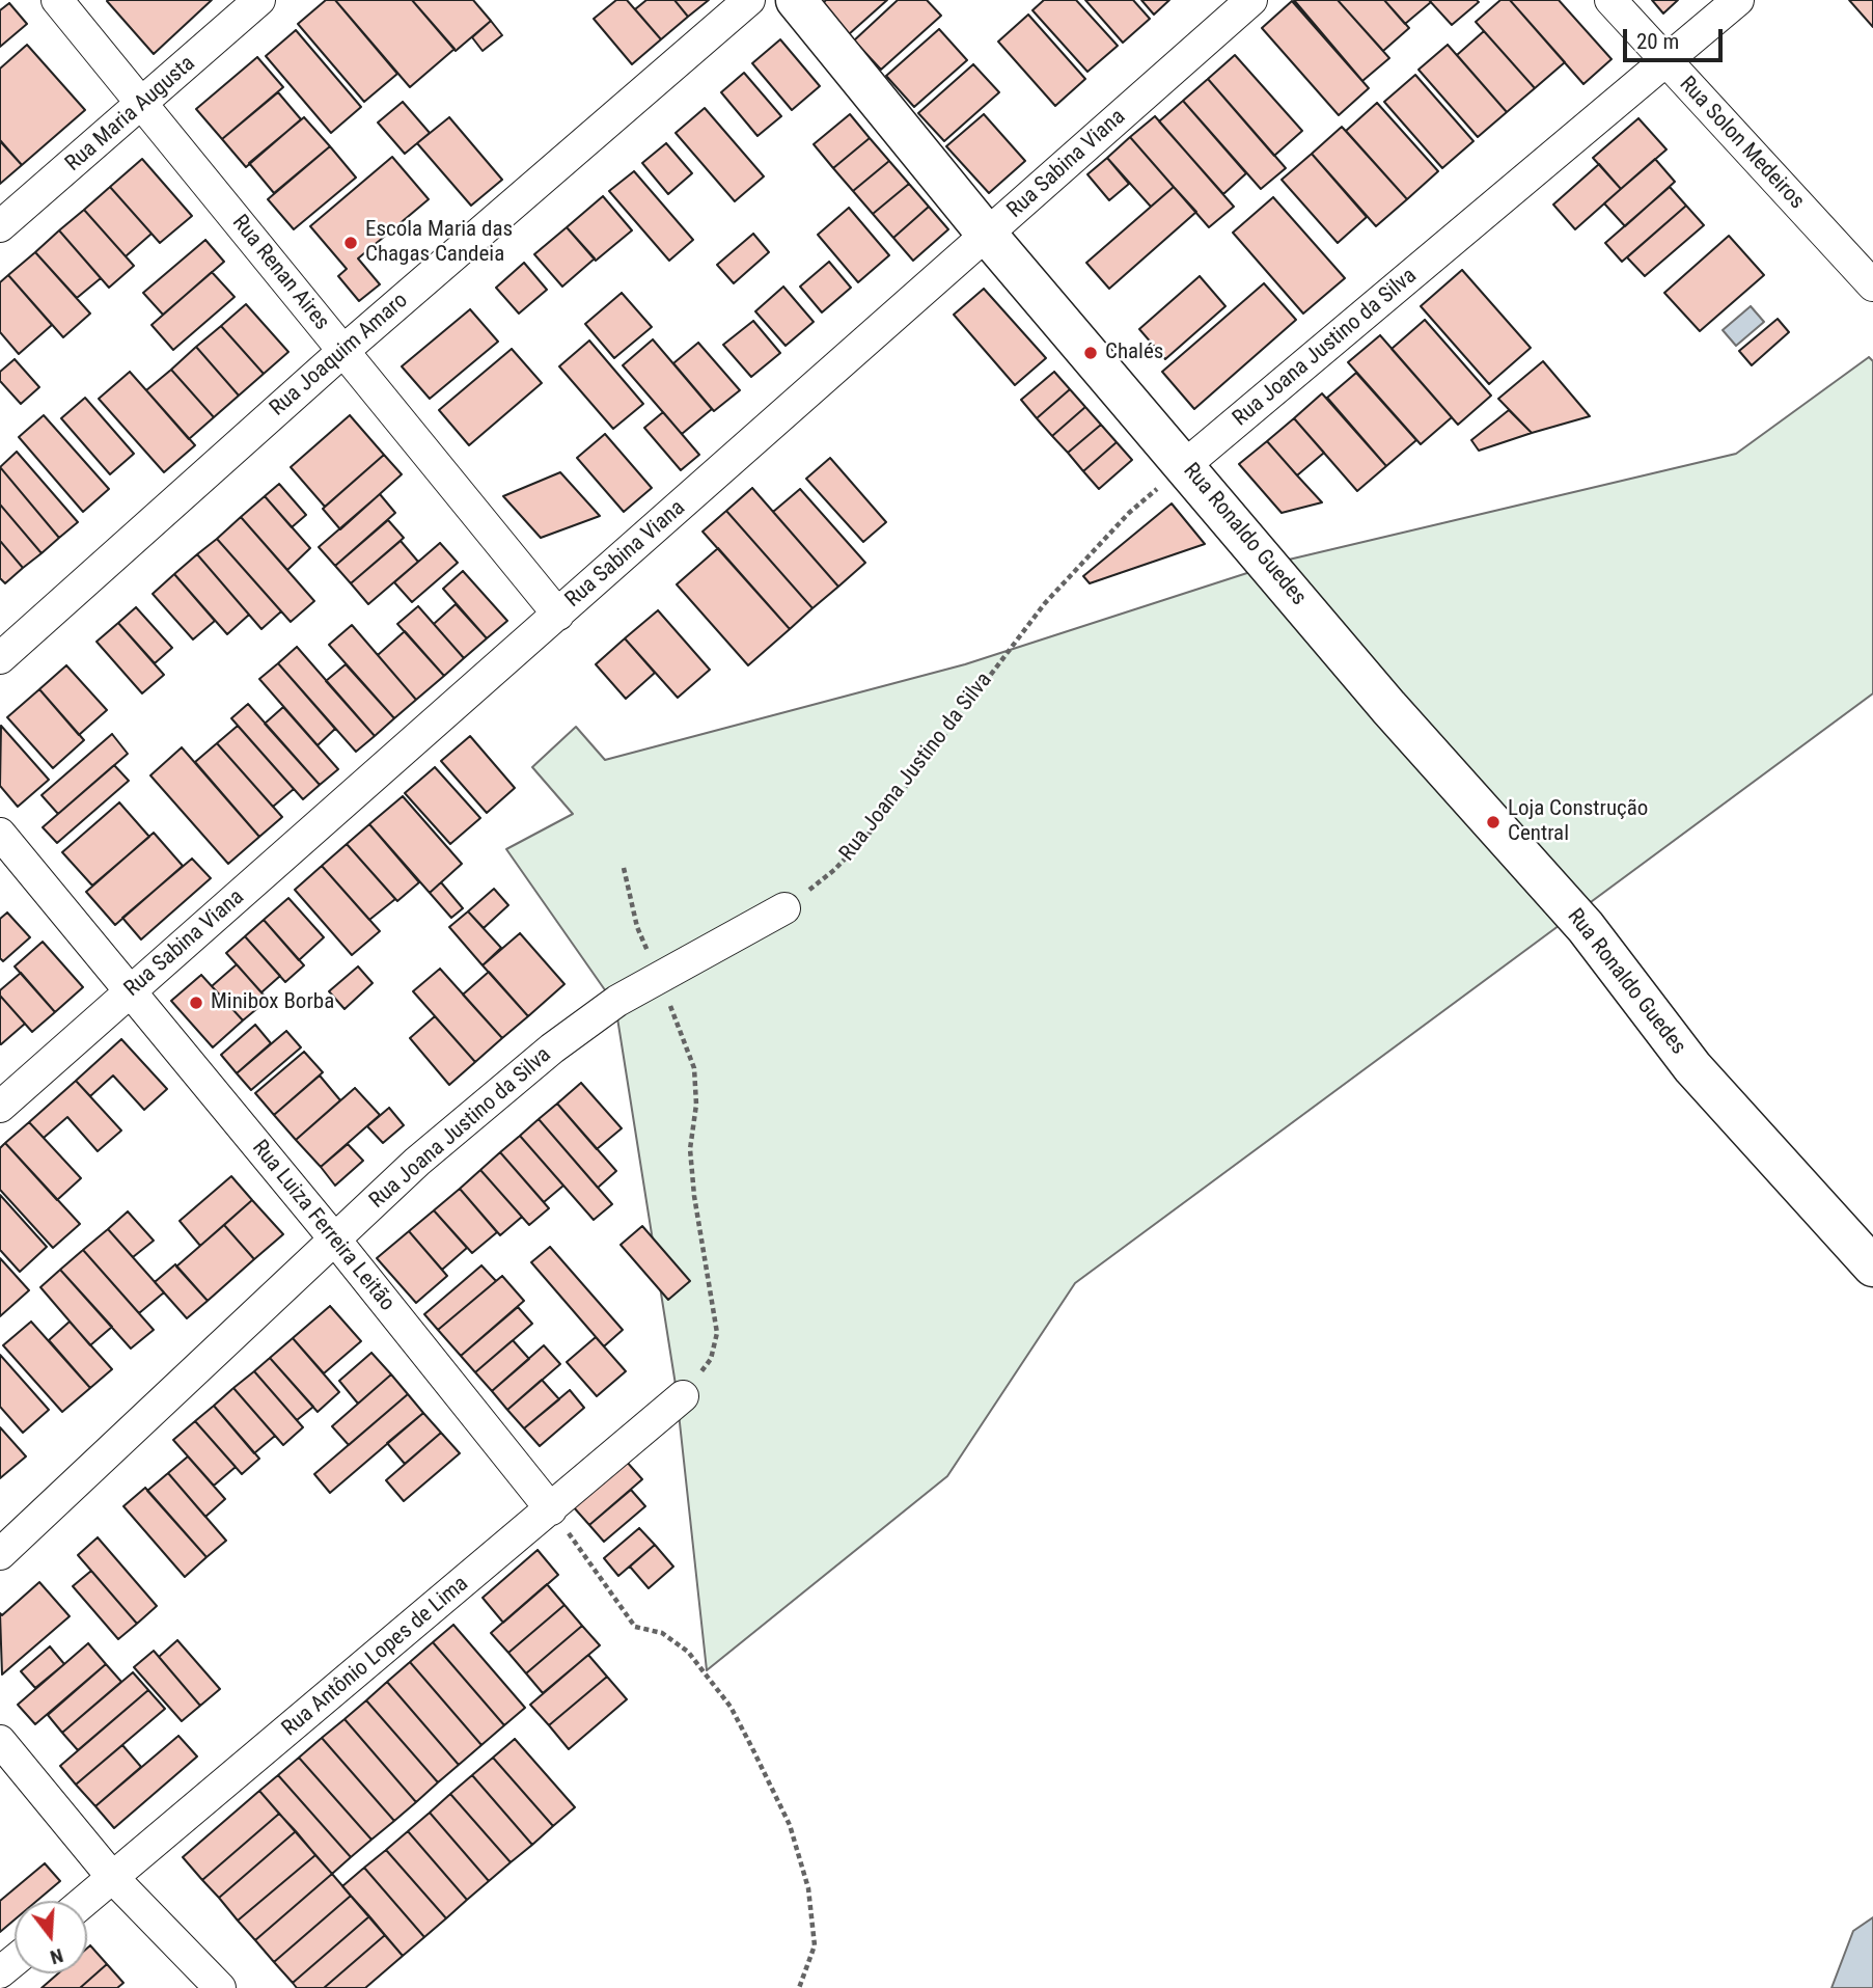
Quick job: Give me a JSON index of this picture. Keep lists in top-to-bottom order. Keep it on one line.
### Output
{"streets":{"main road":["Rua Ronaldo Guedes"],"street":["Rua Maria Augusta","Rua Solon Medeiros","Rua Sabina Viana","Rua Renan Aires","Rua Joana Justino da Silva","Rua Joaquim Amaro","Rua Luiza Ferreira Leitão","Rua Antônio Lopes de Lima"]},"crossings":[["Rua Maria Augusta","Rua Renan Aires"],["Rua Solon Medeiros","Rua Joana Justino da Silva"],["Rua Sabina Viana","Rua Renan Aires"],["Rua Sabina Viana","Rua Ronaldo Guedes"],["Rua Sabina Viana","Rua Luiza Ferreira Leitão"],["Rua Renan Aires","Rua Joaquim Amaro"],["Rua Joana Justino da Silva","Rua Ronaldo Guedes"],["Rua Joana Justino da Silva","Rua Luiza Ferreira Leitão"],["Rua Luiza Ferreira Leitão","Rua Antônio Lopes de Lima"]],"places":["Escola Maria das Chagas Candeia","Chalés","Loja Construção Central","Minibox Borba"],"scale_bar":"20 m","north":"bottom"}
